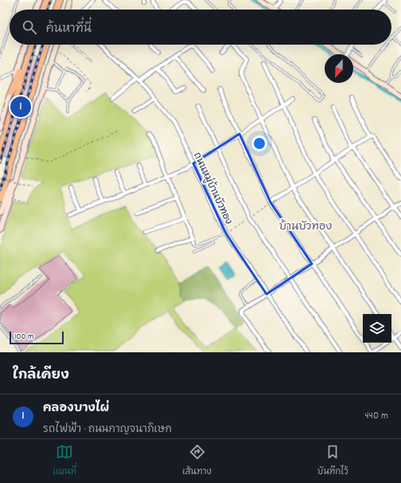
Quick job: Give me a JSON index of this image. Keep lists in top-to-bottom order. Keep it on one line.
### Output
{"streets":{"street":["ถนนหมู่บ้านบัวทอง"]},"districts":["บ้านบัวทอง"],"scale_bar":"100 m","north":"bottom","page":{"search":"ค้นหาที่นี่","pins":"1","scale":"100 m","heading":"ใกล้เคียง","list":[{"mark":"1","name":"คลองบางไผ่","note":"รถไฟฟ้า · ถนนกาญจนาภิเษก","value":"440 m"}],"nav":["แผนที่","เส้นทาง","บันทึกไว้"]}}
